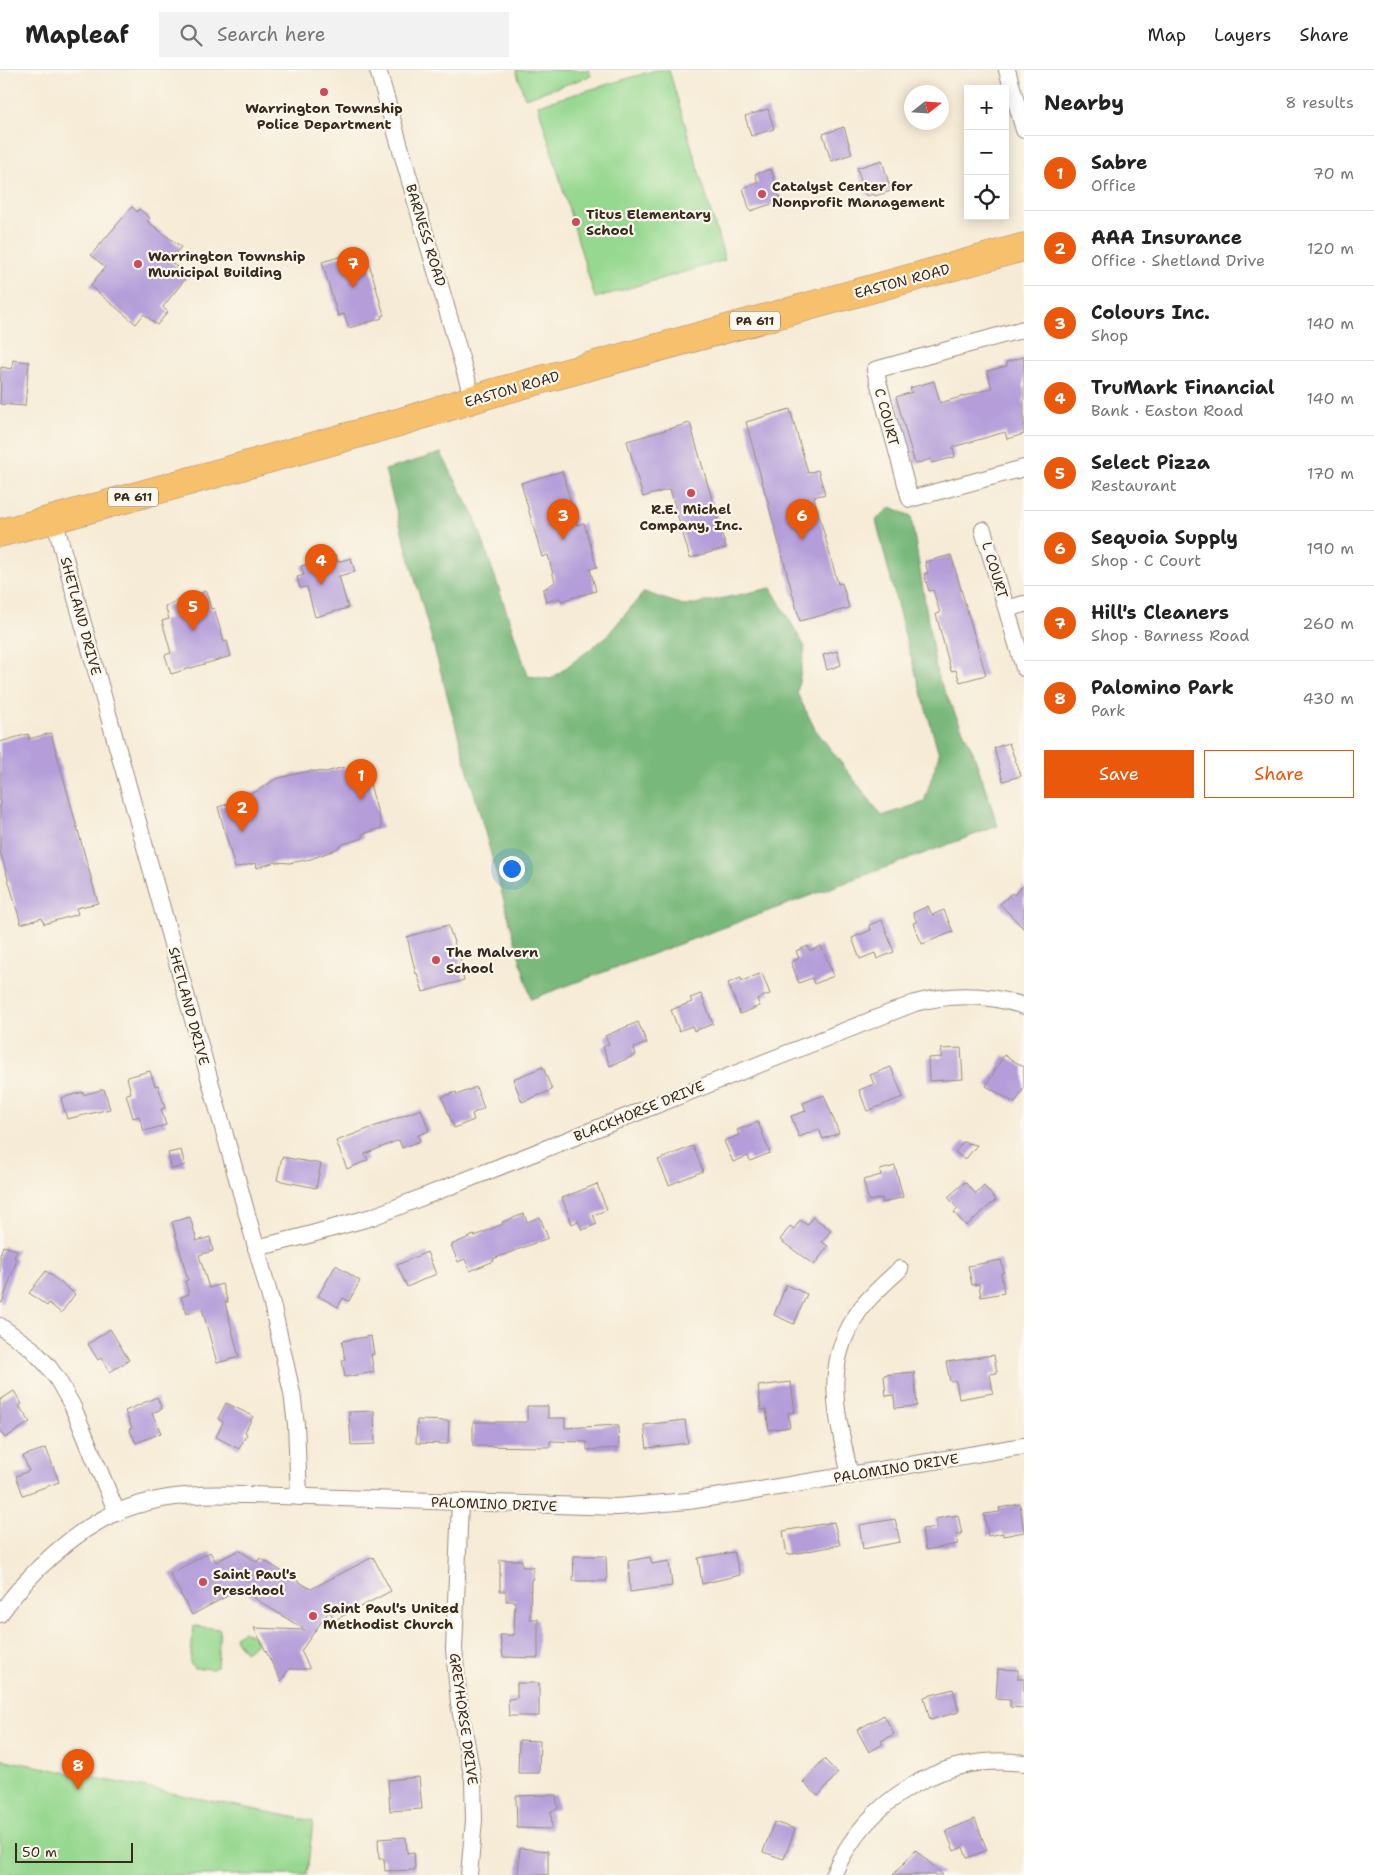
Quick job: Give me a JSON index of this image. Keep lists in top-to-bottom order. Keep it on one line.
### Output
{"streets":{"highway":["EASTON ROAD","PA 611"],"street":["BARNESS ROAD","C COURT","L COURT","SHETLAND DRIVE","BLACKHORSE DRIVE","PALOMINO DRIVE","GREYHORSE DRIVE"]},"crossings":[["BARNESS ROAD","EASTON ROAD"],["EASTON ROAD","SHETLAND DRIVE"],["SHETLAND DRIVE","BLACKHORSE DRIVE"],["SHETLAND DRIVE","PALOMINO DRIVE"],["PALOMINO DRIVE","GREYHORSE DRIVE"]],"places":["Warrington Township Police Department","Catalyst Center for Nonprofit Management","Titus Elementary School","Warrington Township Municipal Building","R.E. Michel Company, Inc.","The Malvern School","Saint Paul's Preschool","Saint Paul's United Methodist Church"],"scale_bar":"50 m","north":"right","page":{"header":"Mapleaf","search":"Search here","nav":["Map","Layers","Share"],"heading":["Nearby","8 results"],"map_buttons":["+","−"],"list":[{"mark":"1","name":"Sabre","note":"Office","value":"70 m"},{"mark":"2","name":"AAA Insurance","note":"Office · Shetland Drive","value":"120 m"},{"mark":"3","name":"Colours Inc.","note":"Shop","value":"140 m"},{"mark":"4","name":"TruMark Financial","note":"Bank · Easton Road","value":"140 m"},{"mark":"5","name":"Select Pizza","note":"Restaurant","value":"170 m"},{"mark":"6","name":"Sequoia Supply","note":"Shop · C Court","value":"190 m"},{"mark":"7","name":"Hill's Cleaners","note":"Shop · Barness Road","value":"260 m"},{"mark":"8","name":"Palomino Park","note":"Park","value":"430 m"}],"pins":["7","3","6","4","5","1","2","8"],"buttons":["Save","Share"],"scale":"50 m"}}
